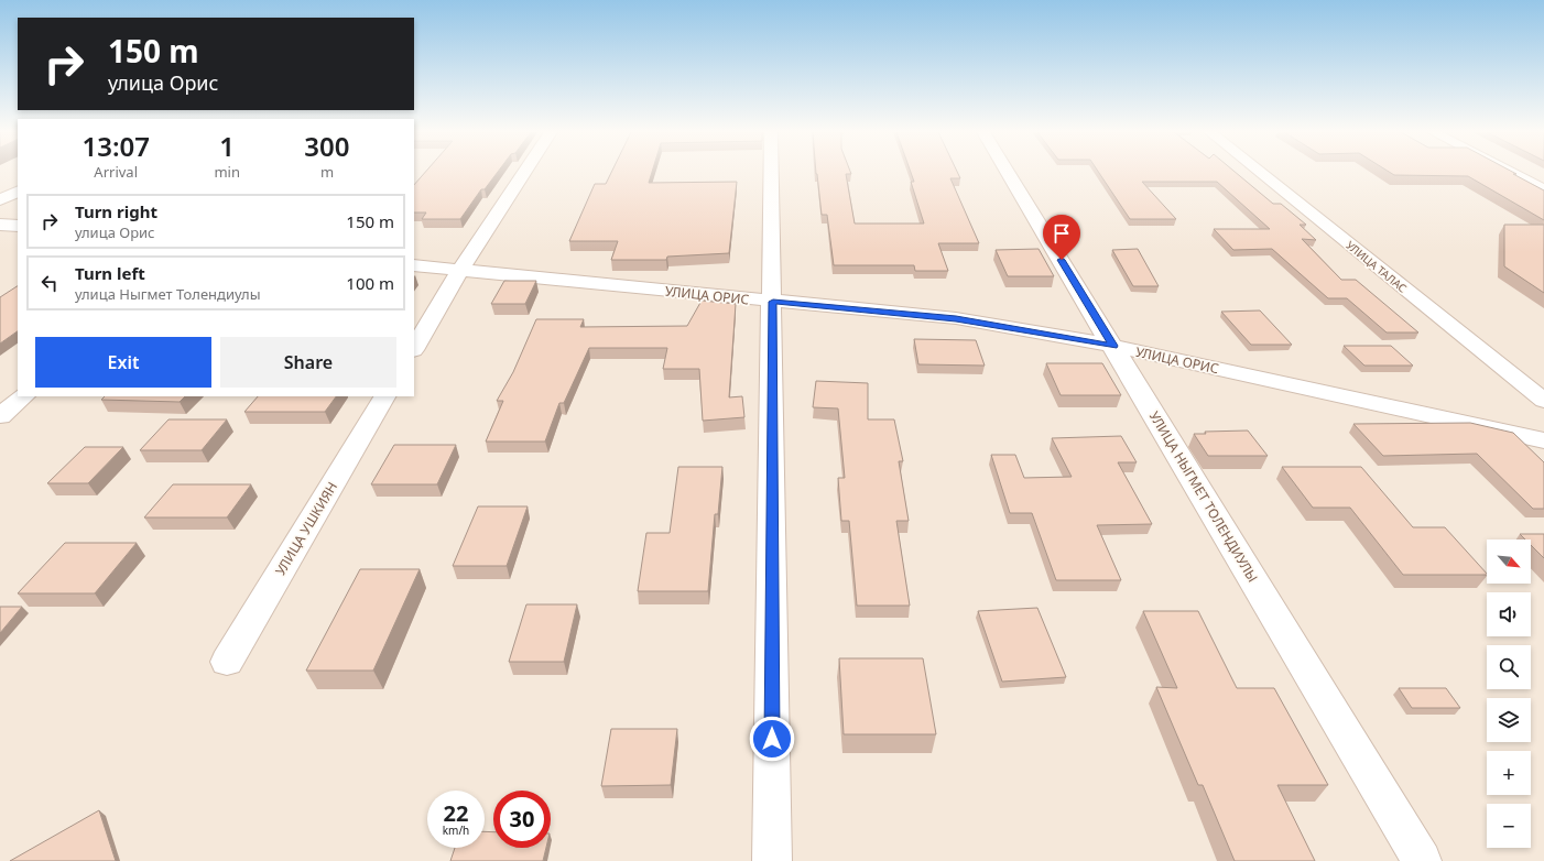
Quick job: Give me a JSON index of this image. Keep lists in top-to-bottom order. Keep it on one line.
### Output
{"streets":{"street":["УЛИЦА ТАЛАС","УЛИЦА ОРИС","УЛИЦА НЫГМЕТ ТОЛЕНДИУЛЫ","УЛИЦА УШКИЯН"]},"crossings":[["УЛИЦА ОРИС","УЛИЦА НЫГМЕТ ТОЛЕНДИУЛЫ"]],"north":"bottom right","page":{"turn":["150 m","улица Орис"],"eta":["13:07","Arrival","1","min","300","m"],"list":[{"name":"Turn right","note":"улица Орис","value":"150 m"},{"name":"Turn left","note":"улица Ныгмет Толендиулы","value":"100 m"}],"buttons":["Exit","Share"],"map_buttons":["+","−"],"speed":"22 km/h","limit":"30"}}
